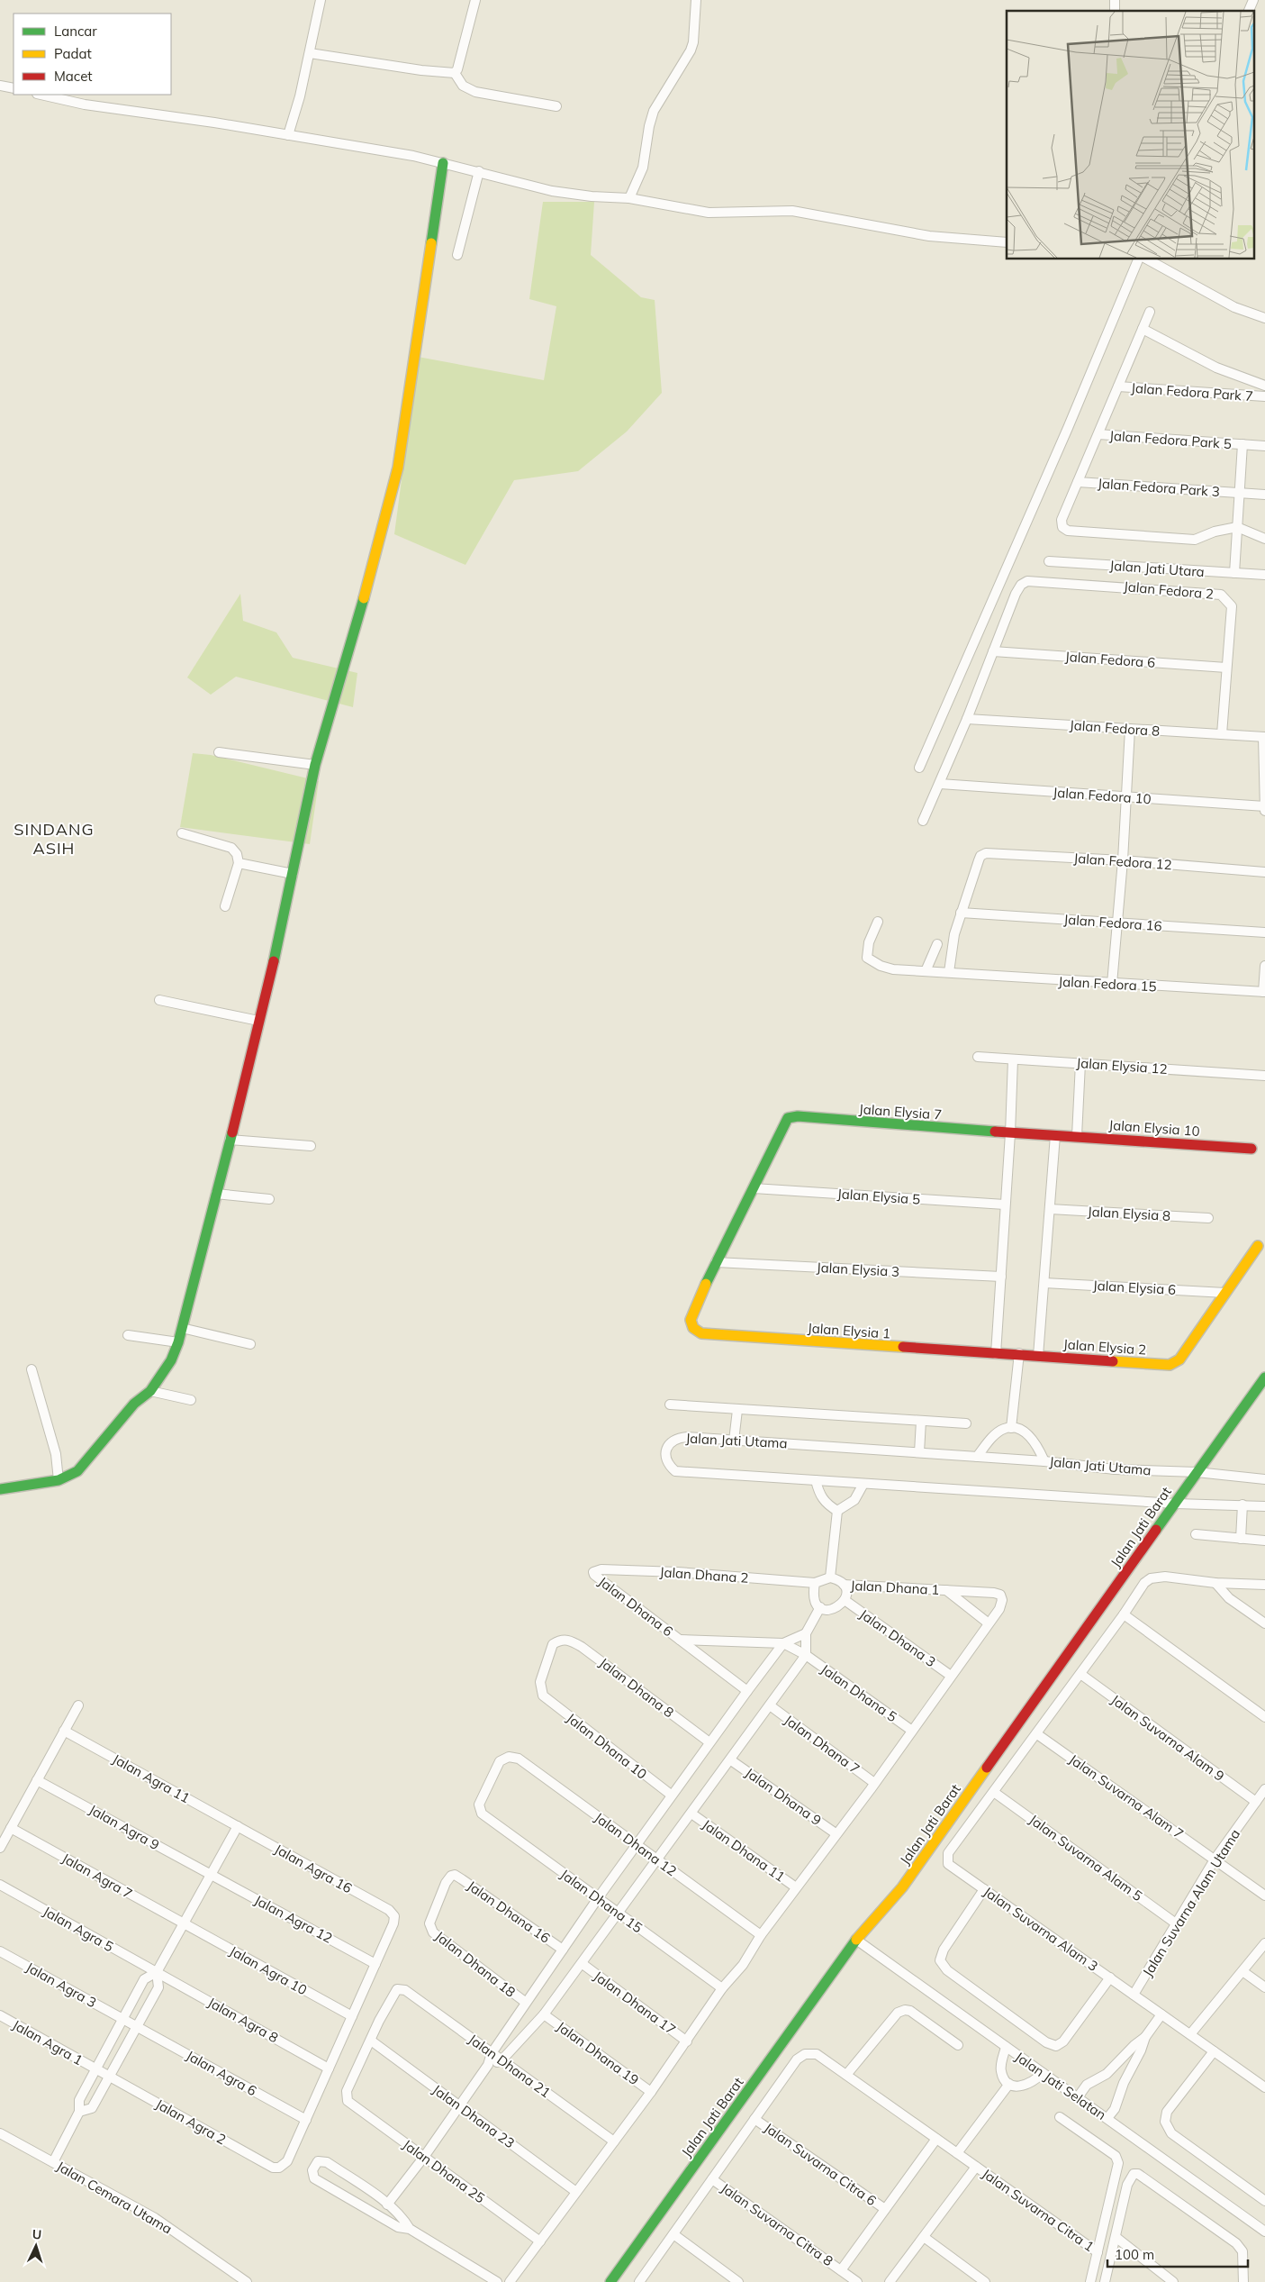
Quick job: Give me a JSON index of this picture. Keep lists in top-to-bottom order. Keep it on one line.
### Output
{"streets":{"street":["Jalan Fedora Park 7","Jalan Fedora Park 5","Jalan Fedora Park 3","Jalan Jati Utara","Jalan Fedora 2","Jalan Fedora 6","Jalan Fedora 8","Jalan Fedora 10","Jalan Fedora 12","Jalan Fedora 16","Jalan Fedora 15","Jalan Elysia 12","Jalan Elysia 7","Jalan Elysia 10","Jalan Elysia 5","Jalan Elysia 8","Jalan Elysia 3","Jalan Elysia 6","Jalan Elysia 1","Jalan Elysia 2","Jalan Jati Utama","Jalan Jati Barat","Jalan Dhana 2","Jalan Dhana 1","Jalan Dhana 6","Jalan Dhana 3","Jalan Dhana 8","Jalan Dhana 5","Jalan Suvarna Alam 9","Jalan Dhana 7","Jalan Dhana 10","Jalan Agra 11","Jalan Dhana 9","Jalan Suvarna Alam 7","Jalan Agra 9","Jalan Dhana 12","Jalan Dhana 11","Jalan Suvarna Alam 5","Jalan Agra 16","Jalan Agra 7","Jalan Dhana 15","Jalan Suvarna Alam Utama","Jalan Dhana 16","Jalan Agra 12","Jalan Agra 5","Jalan Suvarna Alam 3","Jalan Dhana 18","Jalan Agra 10","Jalan Agra 3","Jalan Dhana 17","Jalan Agra 8","Jalan Agra 1","Jalan Dhana 19","Jalan Dhana 21","Jalan Agra 6","Jalan Jati Selatan","Jalan Dhana 23","Jalan Agra 2","Jalan Suvarna Citra 6","Jalan Dhana 25","Jalan Cemara Utama","Jalan Suvarna Citra 1","Jalan Suvarna Citra 8"]},"crossings":[["Jalan Fedora 2","Jalan Fedora 6"],["Jalan Fedora 2","Jalan Fedora 8"],["Jalan Fedora 12","Jalan Fedora 16"],["Jalan Elysia 7","Jalan Elysia 10"],["Jalan Elysia 7","Jalan Elysia 5"],["Jalan Elysia 3","Jalan Elysia 1"],["Jalan Elysia 6","Jalan Elysia 2"],["Jalan Elysia 1","Jalan Elysia 2"],["Jalan Jati Utama","Jalan Jati Barat"],["Jalan Jati Barat","Jalan Jati Selatan"],["Jalan Dhana 2","Jalan Dhana 1"],["Jalan Dhana 2","Jalan Dhana 6"],["Jalan Dhana 2","Jalan Dhana 3"],["Jalan Dhana 1","Jalan Dhana 3"],["Jalan Dhana 6","Jalan Dhana 5"],["Jalan Dhana 8","Jalan Dhana 10"],["Jalan Suvarna Alam 9","Jalan Suvarna Alam Utama"],["Jalan Agra 11","Jalan Agra 16"],["Jalan Suvarna Alam 7","Jalan Suvarna Alam Utama"],["Jalan Agra 9","Jalan Agra 12"],["Jalan Dhana 12","Jalan Dhana 15"],["Jalan Suvarna Alam 5","Jalan Suvarna Alam Utama"],["Jalan Suvarna Alam 5","Jalan Suvarna Alam 3"],["Jalan Agra 16","Jalan Agra 12"],["Jalan Agra 7","Jalan Agra 10"],["Jalan Suvarna Alam Utama","Jalan Suvarna Alam 3"],["Jalan Dhana 16","Jalan Dhana 18"],["Jalan Agra 5","Jalan Agra 8"],["Jalan Agra 3","Jalan Agra 6"],["Jalan Agra 1","Jalan Agra 2"],["Jalan Dhana 21","Jalan Dhana 23"],["Jalan Dhana 21","Jalan Dhana 25"],["Jalan Agra 6","Jalan Agra 2"],["Jalan Dhana 23","Jalan Dhana 25"],["Jalan Suvarna Citra 6","Jalan Suvarna Citra 1"]],"districts":["SINDANG ASIH"],"legend":["Lancar","Padat","Macet"],"scale_bar":"100 m","north":"top"}
